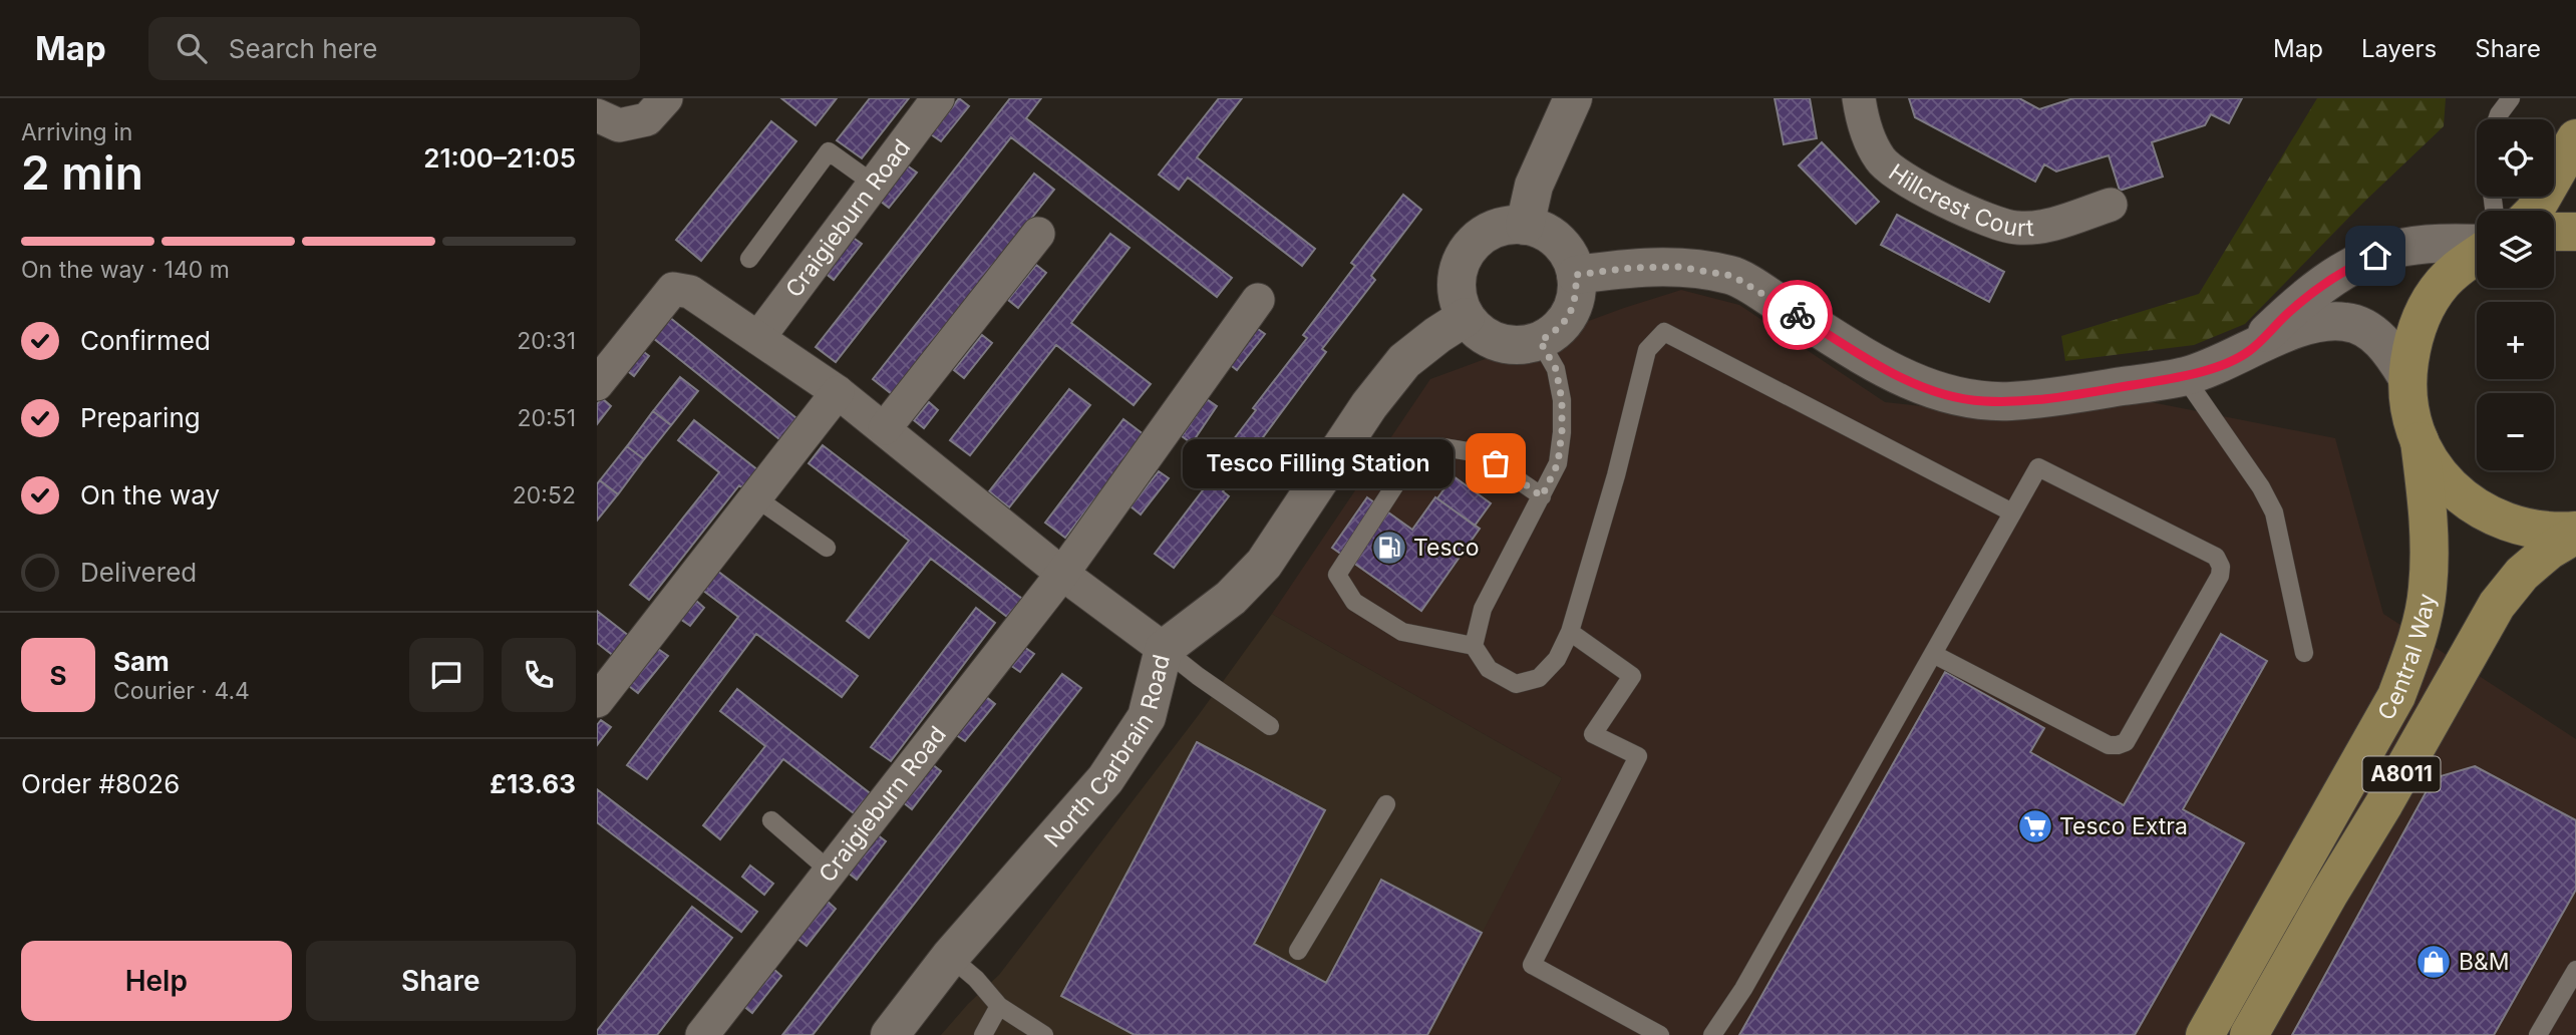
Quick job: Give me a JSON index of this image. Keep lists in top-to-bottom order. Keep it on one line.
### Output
{"streets":{"main road":["Central Way","A8011"],"street":["Hillcrest Court","Craigieburn Road","North Carbrain Road"]},"places":{"other":["Tesco Filling Station"],"fuel station":["Tesco"],"supermarket":["Tesco Extra"],"shop":["B&M"]},"page":{"header":"Map","search":"Search here","nav":["Map","Layers","Share"],"heading":["2 min","Arriving in","21:00–21:05"],"panel":["Sam","Courier · 4.4","Order #8026","£13.63"],"map_buttons":["+","−"],"bar":"On the way · 140 m","list":[["Confirmed","20:31"],["Preparing","20:51"],["On the way","20:52"],"Delivered"],"bubble":"Tesco Filling Station","round":"S","buttons":["Help","Share"]}}
